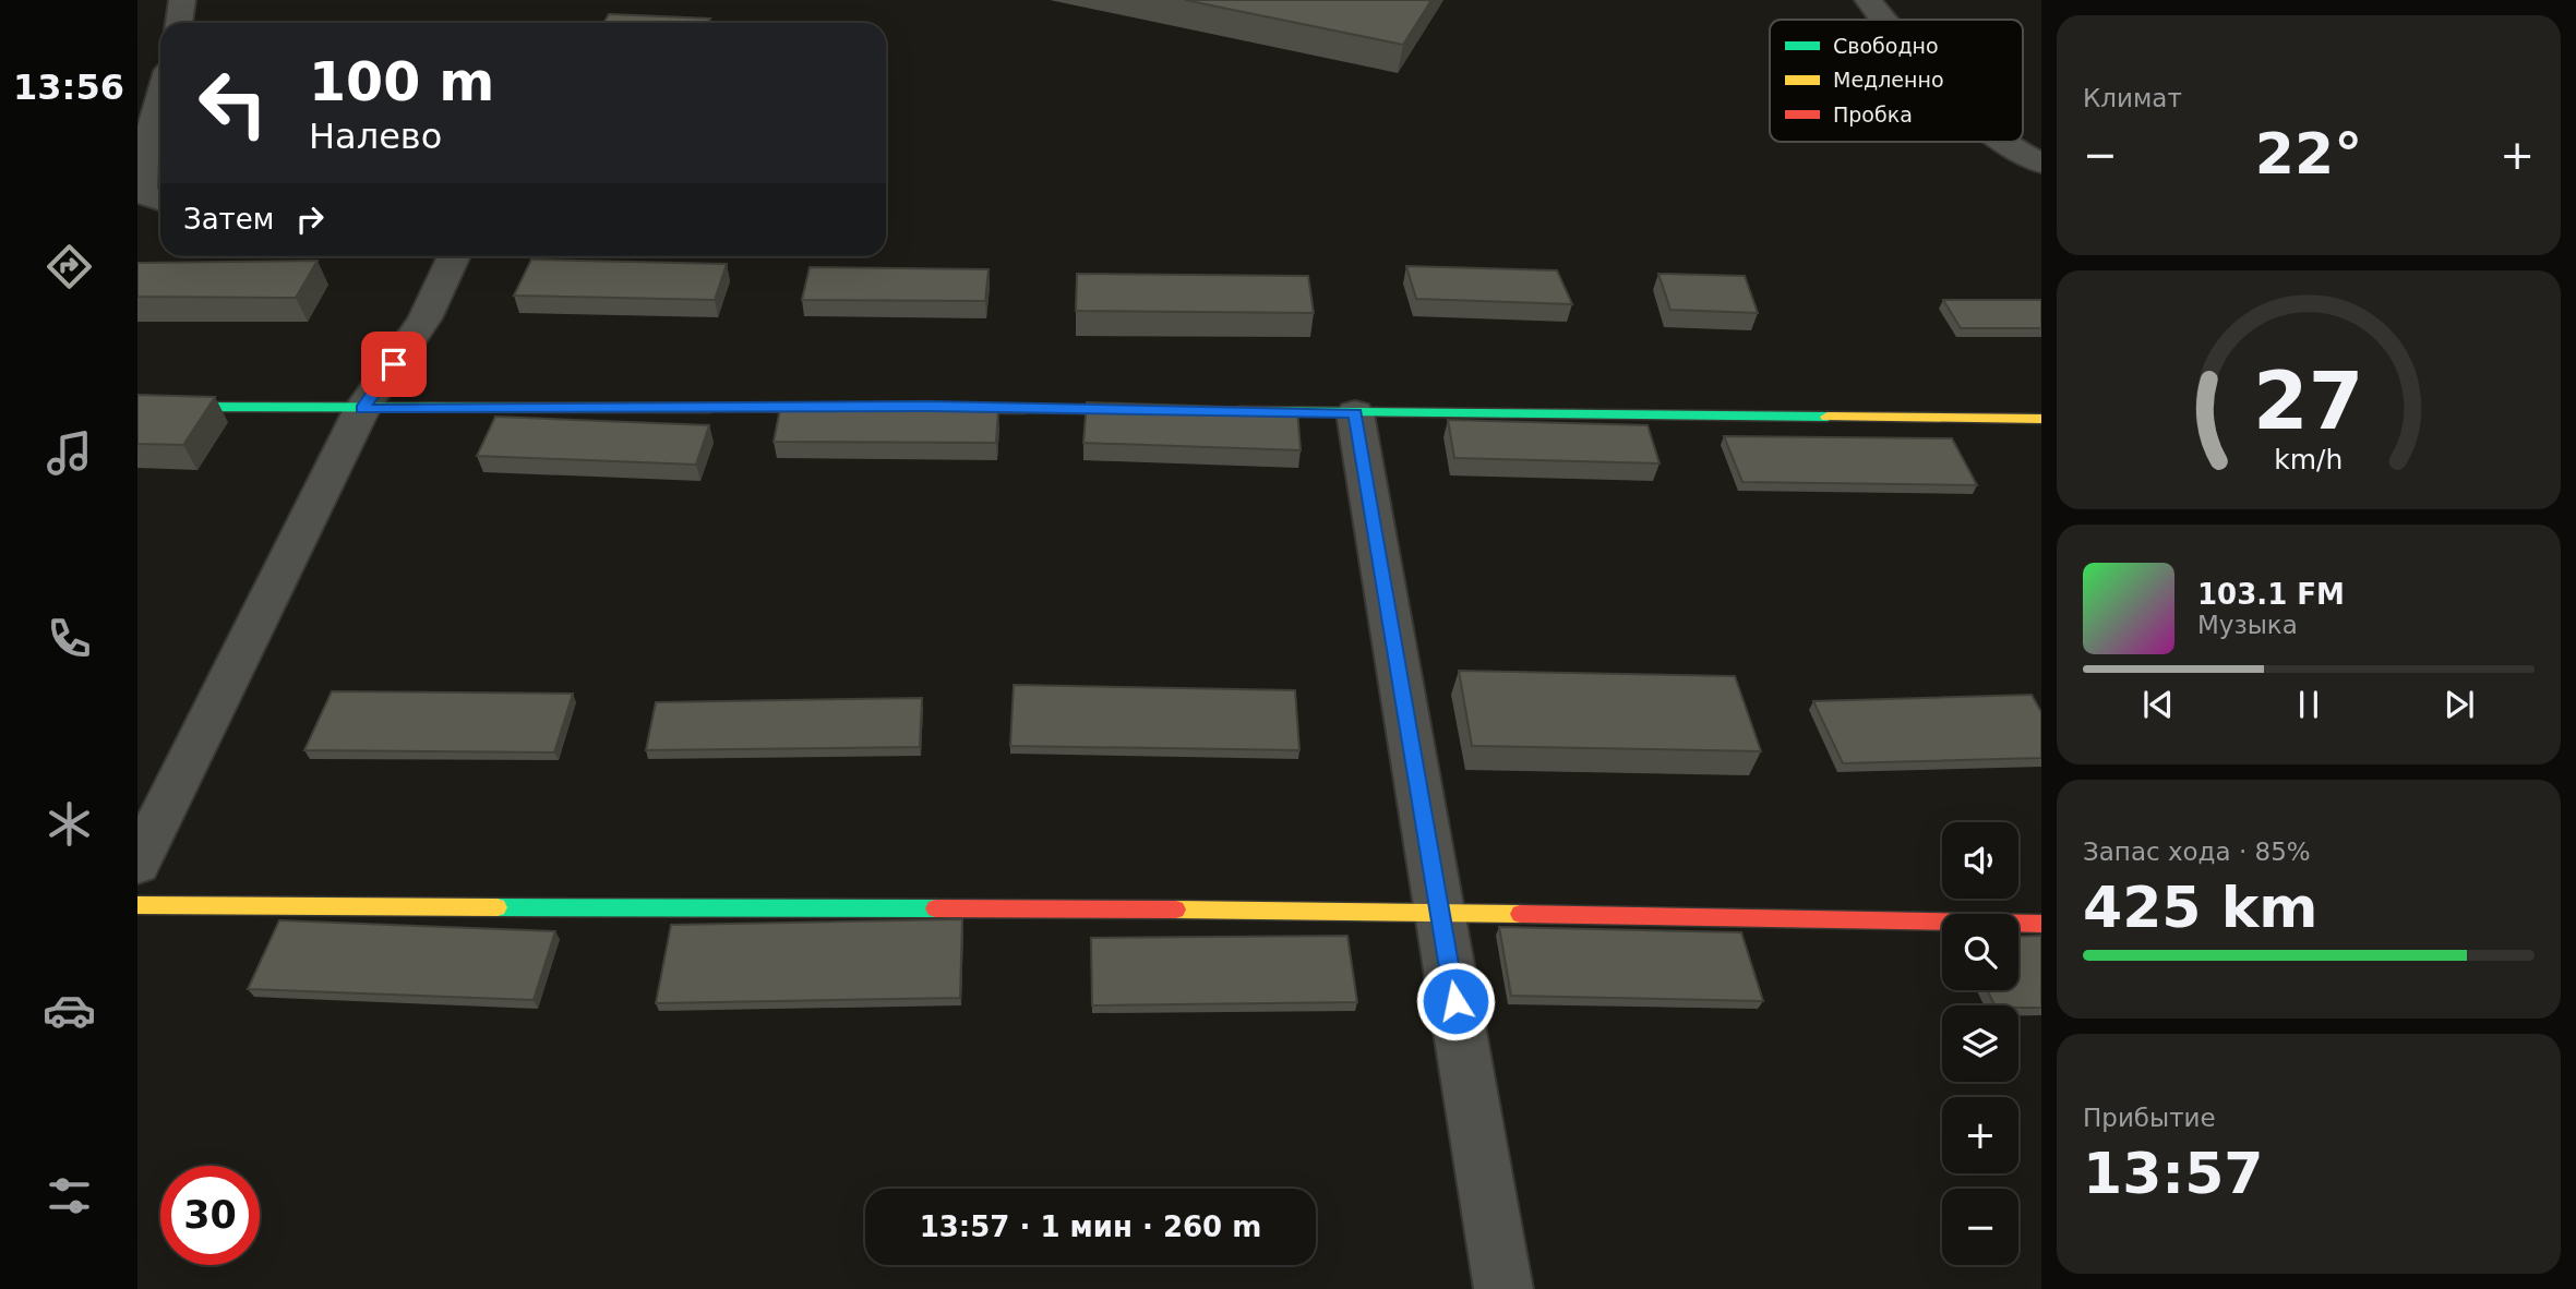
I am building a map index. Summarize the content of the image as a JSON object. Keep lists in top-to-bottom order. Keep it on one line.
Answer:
{"legend":["Свободно","Медленно","Пробка"],"page":{"tabs":"13:56","tile":["Климат",["Запас хода · 85%","425 km"],["Прибытие","13:57"]],"turn":["100 m","Налево"],"heat":["−","22°","+"],"then":"Затем","song":["103.1 FM","Музыка"],"map_buttons":["+","−"],"limit":"30","trip":"13:57 · 1 мин · 260 m","gauge":["27","km/h"]}}
